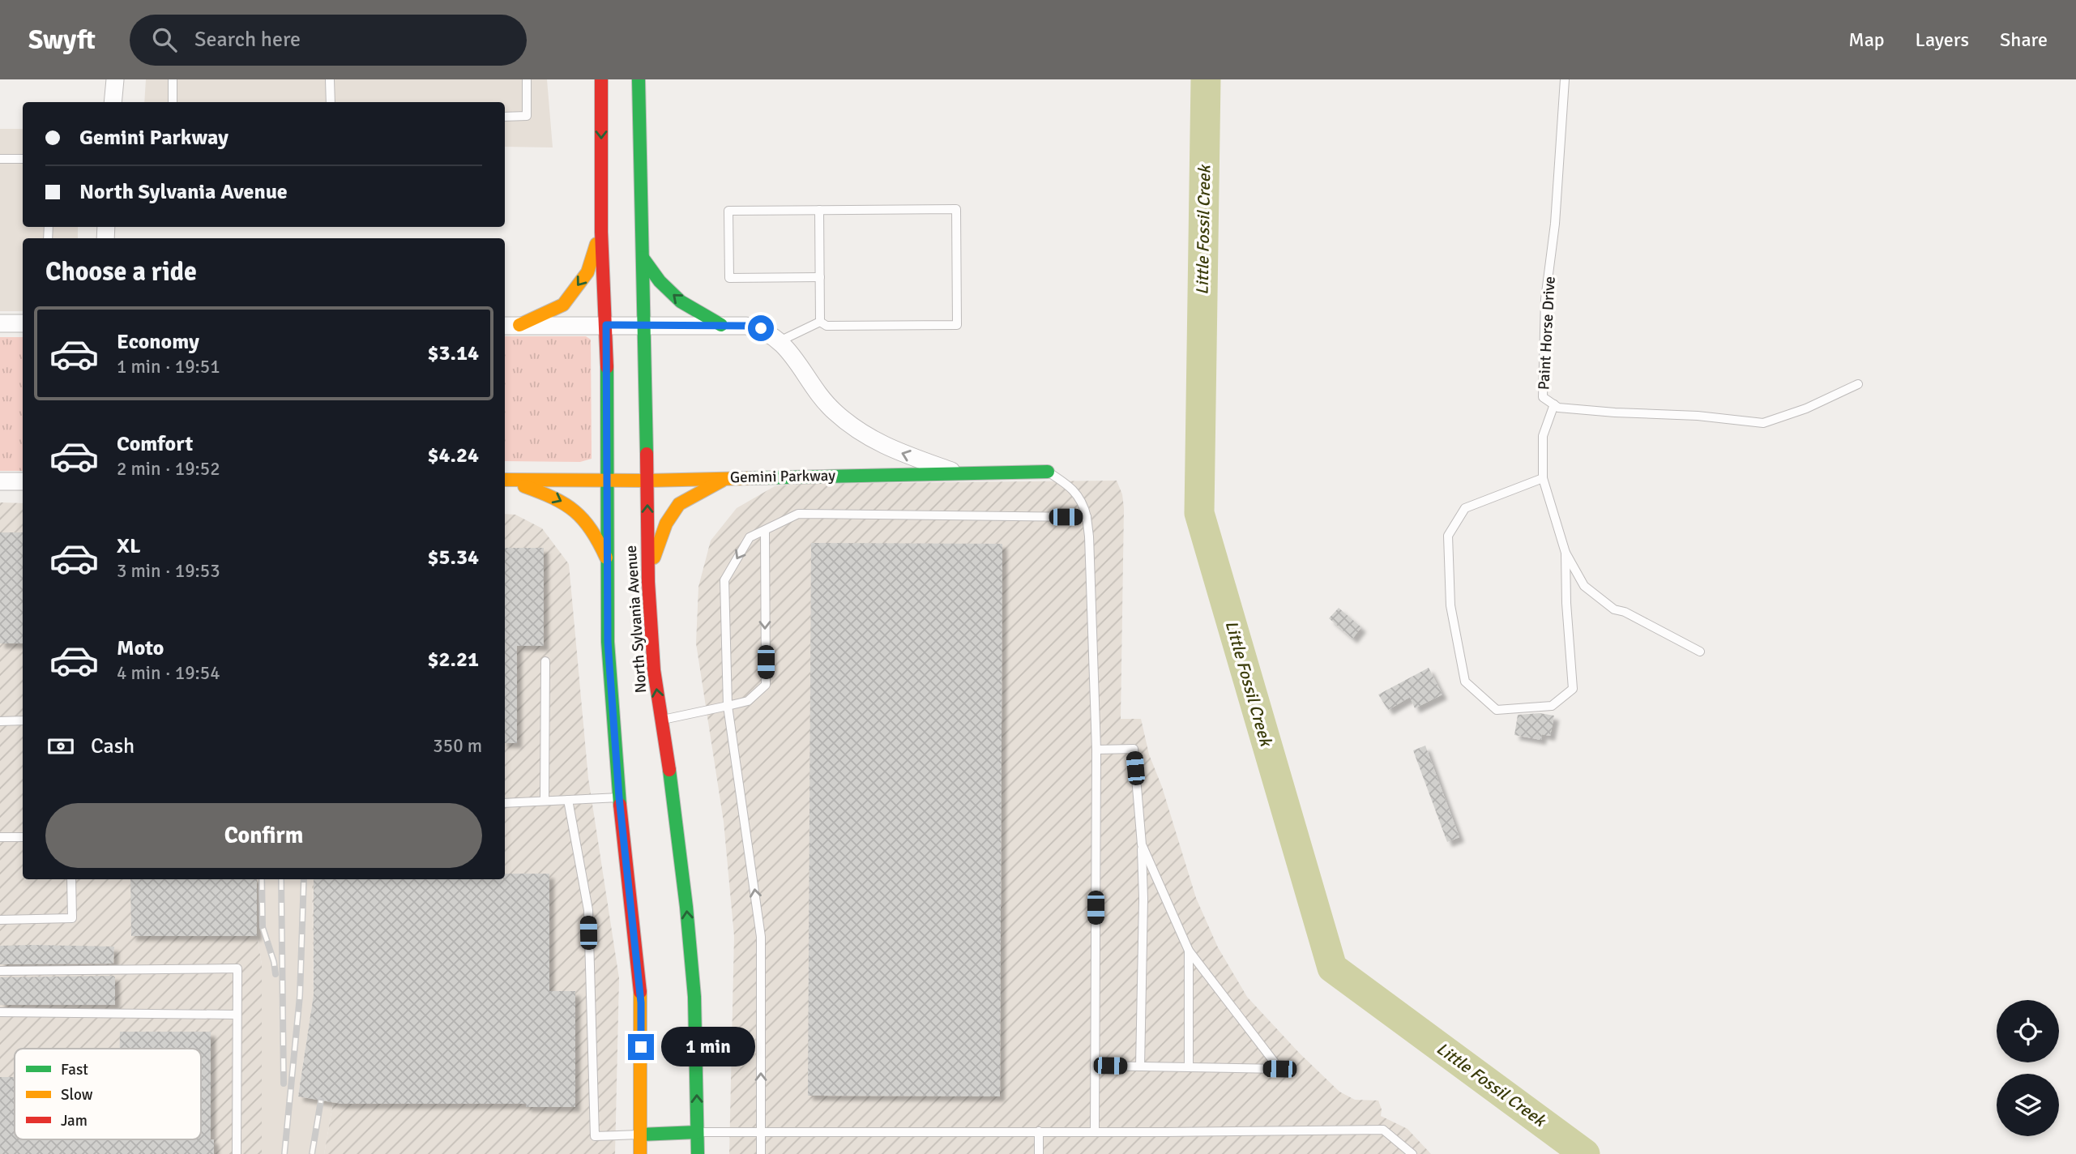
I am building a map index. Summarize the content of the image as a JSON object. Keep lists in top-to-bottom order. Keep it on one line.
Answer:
{"streets":{"main road":["Gemini Parkway","North Sylvania Avenue"],"lane":["Paint Horse Drive"]},"crossings":[["Gemini Parkway","North Sylvania Avenue"]],"water":["Little Fossil Creek"],"legend":["Fast","Slow","Jam"],"page":{"header":"Swyft","search":"Search here","nav":["Map","Layers","Share"],"banner":["Gemini Parkway","North Sylvania Avenue"],"heading":"Choose a ride","list":[{"name":"Economy","note":"1 min · 19:51","value":"$3.14"},{"name":"Comfort","note":"2 min · 19:52","value":"$4.24"},{"name":"XL","note":"3 min · 19:53","value":"$5.34"},{"name":"Moto","note":"4 min · 19:54","value":"$2.21"}],"pay":["Cash","350 m"],"buttons":"Confirm","bubble":"1 min"}}
